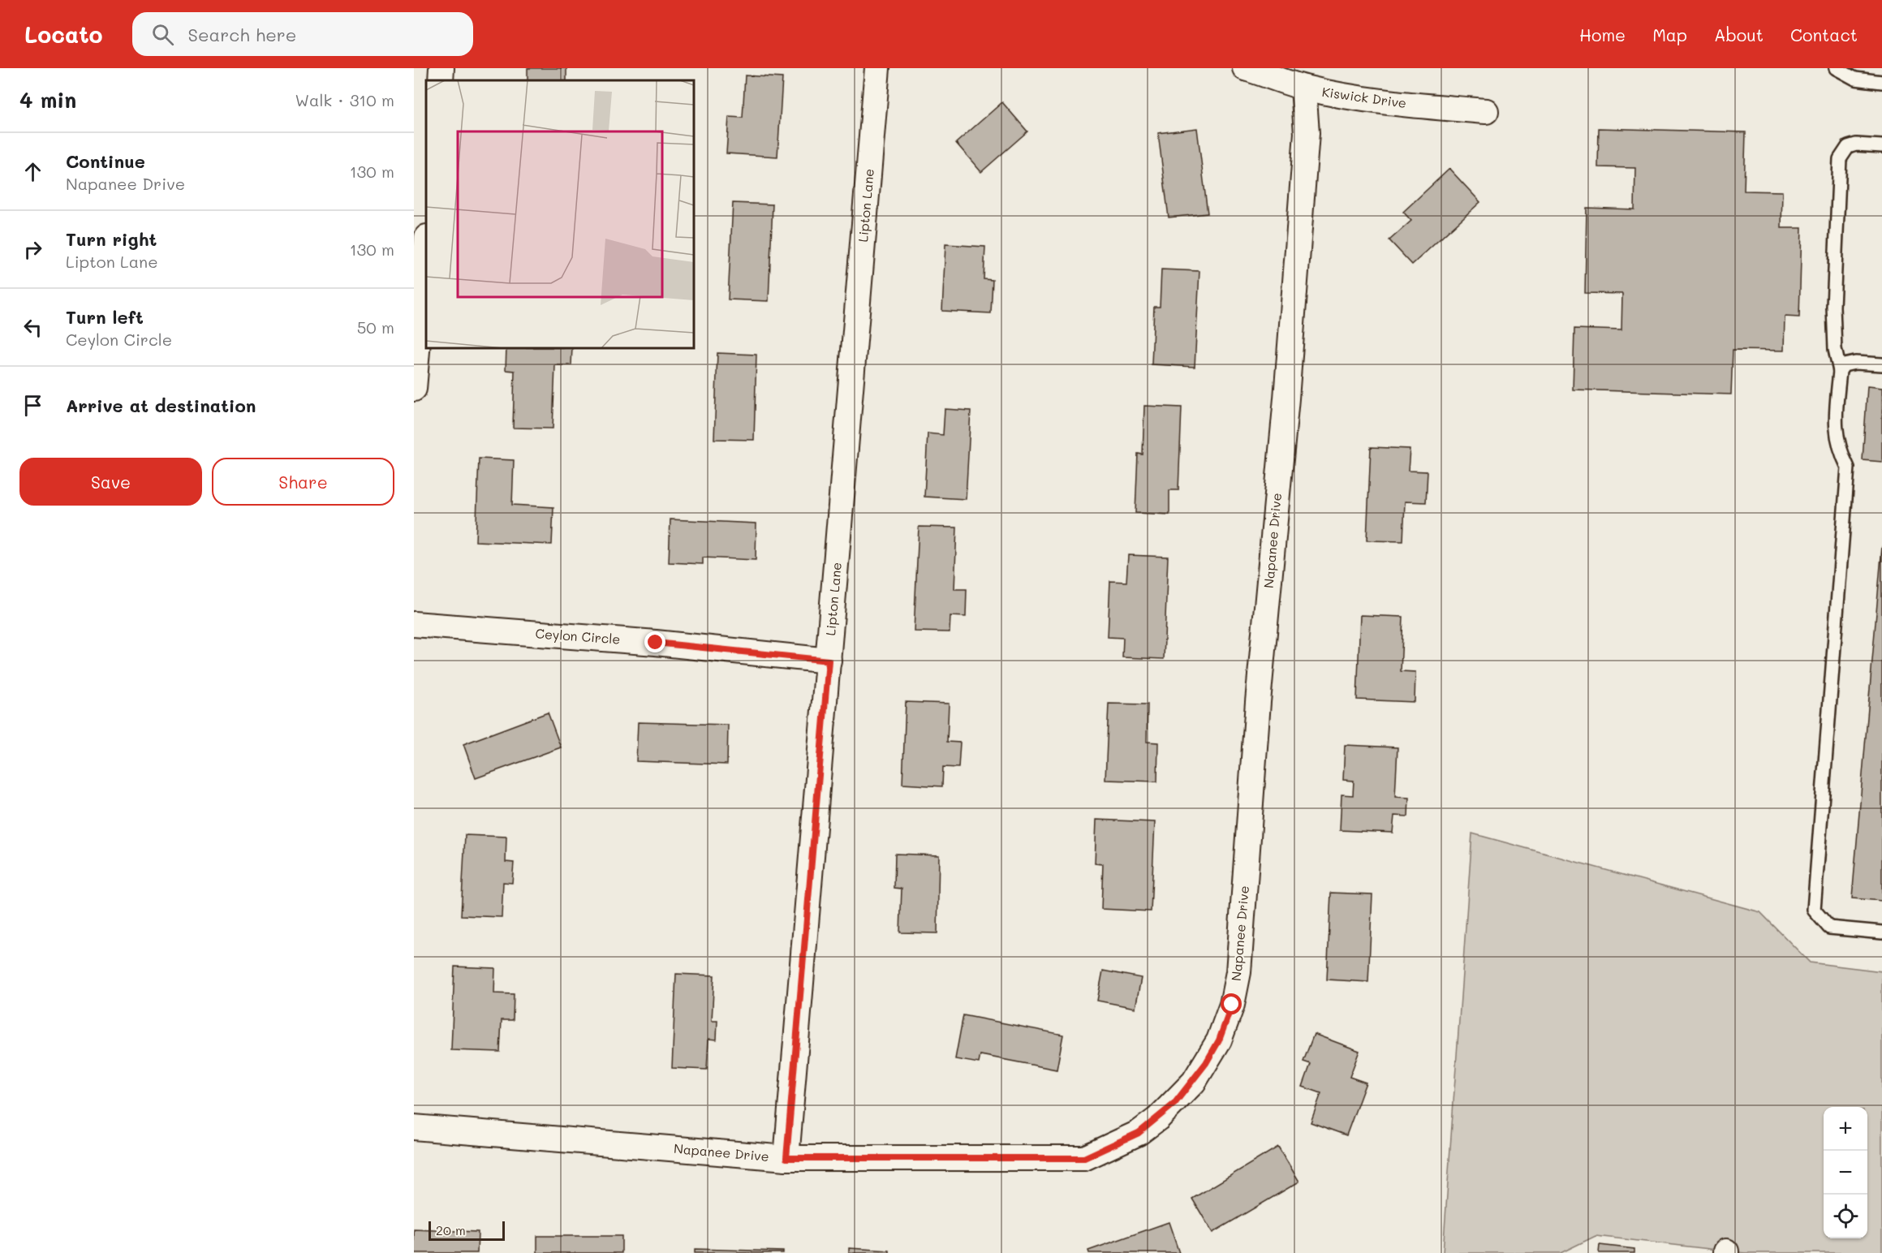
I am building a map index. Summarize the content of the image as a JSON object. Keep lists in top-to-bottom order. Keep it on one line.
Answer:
{"streets":{"street":["Kiswick Drive","Lipton Lane","Napanee Drive","Ceylon Circle"]},"crossings":[["Kiswick Drive","Napanee Drive"],["Lipton Lane","Napanee Drive"],["Lipton Lane","Ceylon Circle"]],"scale_bar":"20 m","page":{"header":"Locato","search":"Search here","nav":["Home","Map","About","Contact"],"heading":["4 min","Walk · 310 m"],"list":[["Continue","Napanee Drive","130 m"],["Turn right","Lipton Lane","130 m"],["Turn left","Ceylon Circle","50 m"],"Arrive at destination"],"buttons":["Save","Share"],"map_buttons":["+","−"],"scale":"20 m"}}
